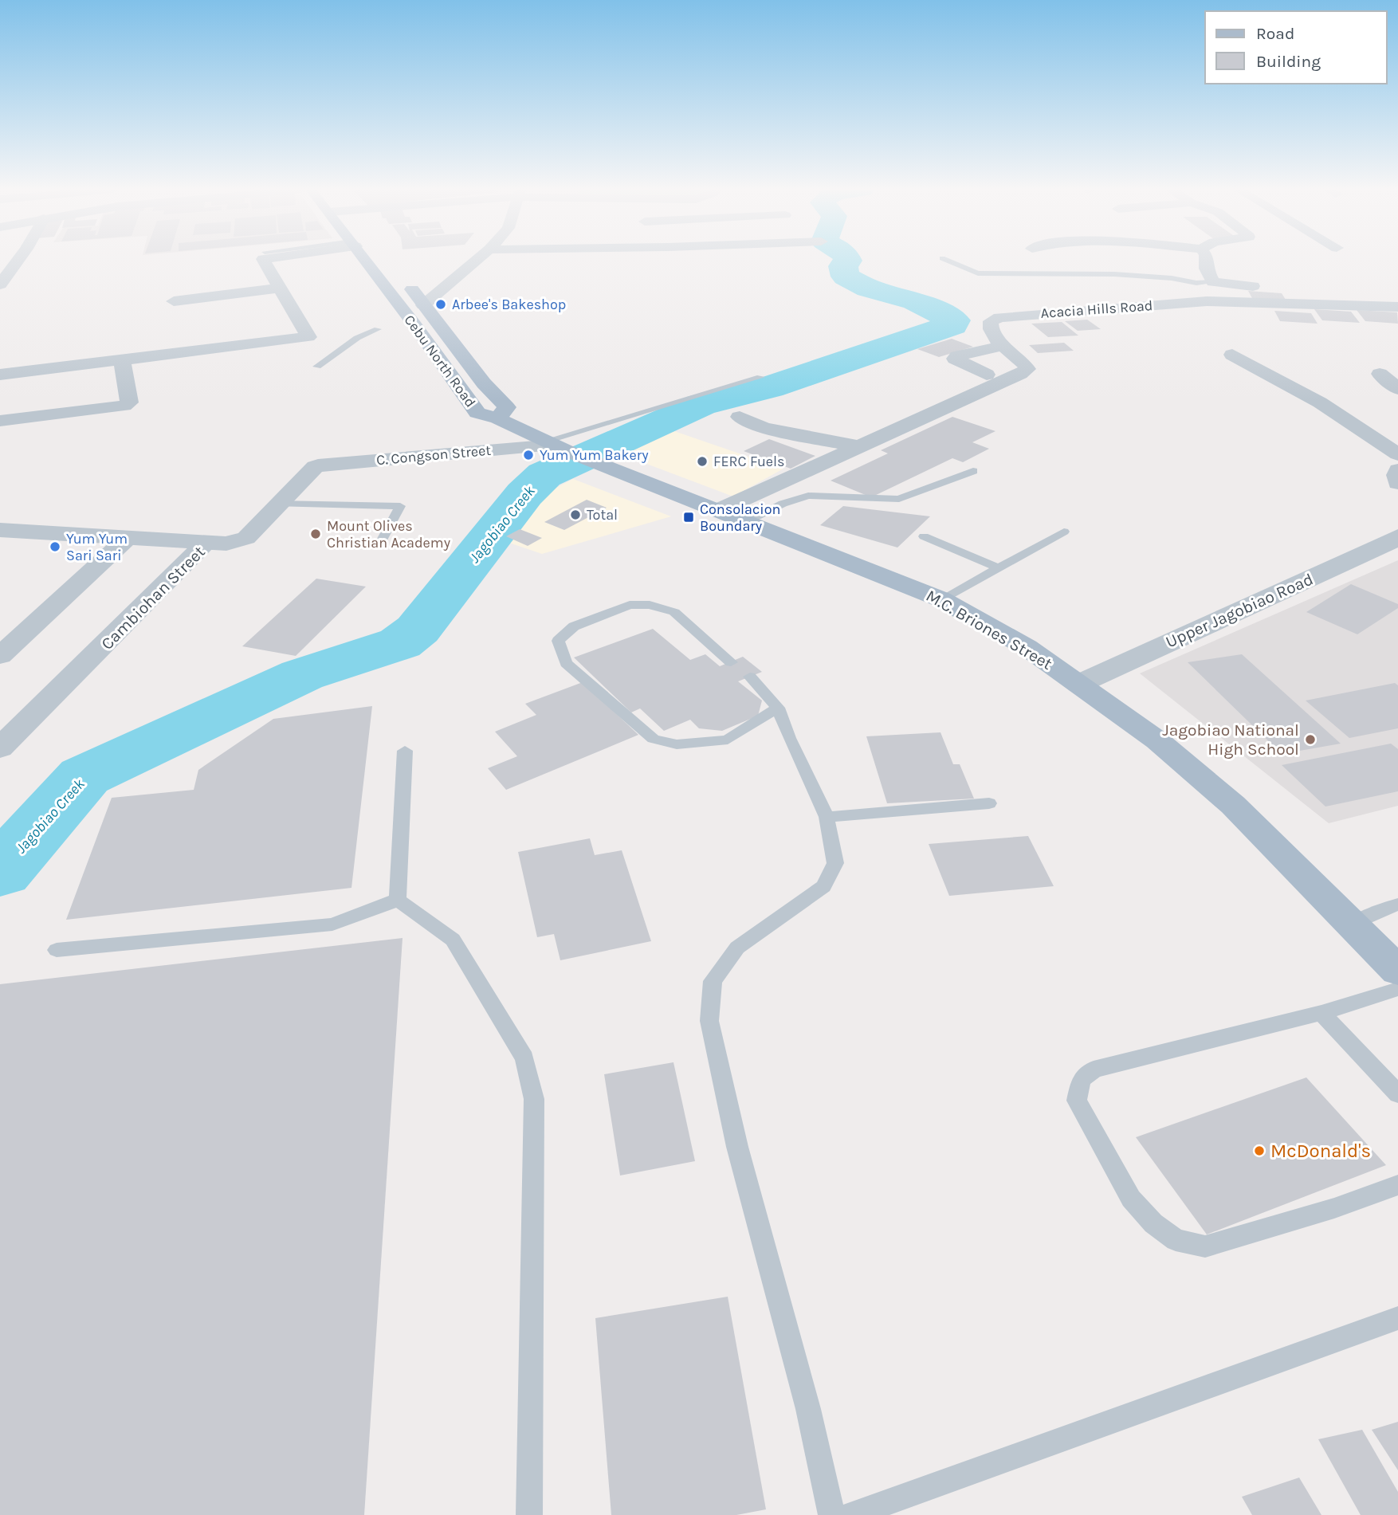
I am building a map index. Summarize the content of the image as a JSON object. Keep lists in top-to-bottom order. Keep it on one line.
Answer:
{"streets":{"main road":["Cebu North Road","M.C. Briones Street"],"street":["Acacia Hills Road","C. Congson Street","Cambiohan Street","Upper Jagobiao Road"]},"crossings":[["Cebu North Road","M.C. Briones Street"],["C. Congson Street","Cambiohan Street"],["C. Congson Street","M.C. Briones Street"],["Upper Jagobiao Road","M.C. Briones Street"]],"water":["Jagobiao Creek"],"places":{"other":["Arbee's Bakeshop","Yum Yum Bakery","FERC Fuels","Total","Mount Olives Christian Academy","Yum Yum Sari Sari","Jagobiao National High School","McDonald's"],"transit":["Consolacion Boundary"]},"legend":["Road","Building"]}
